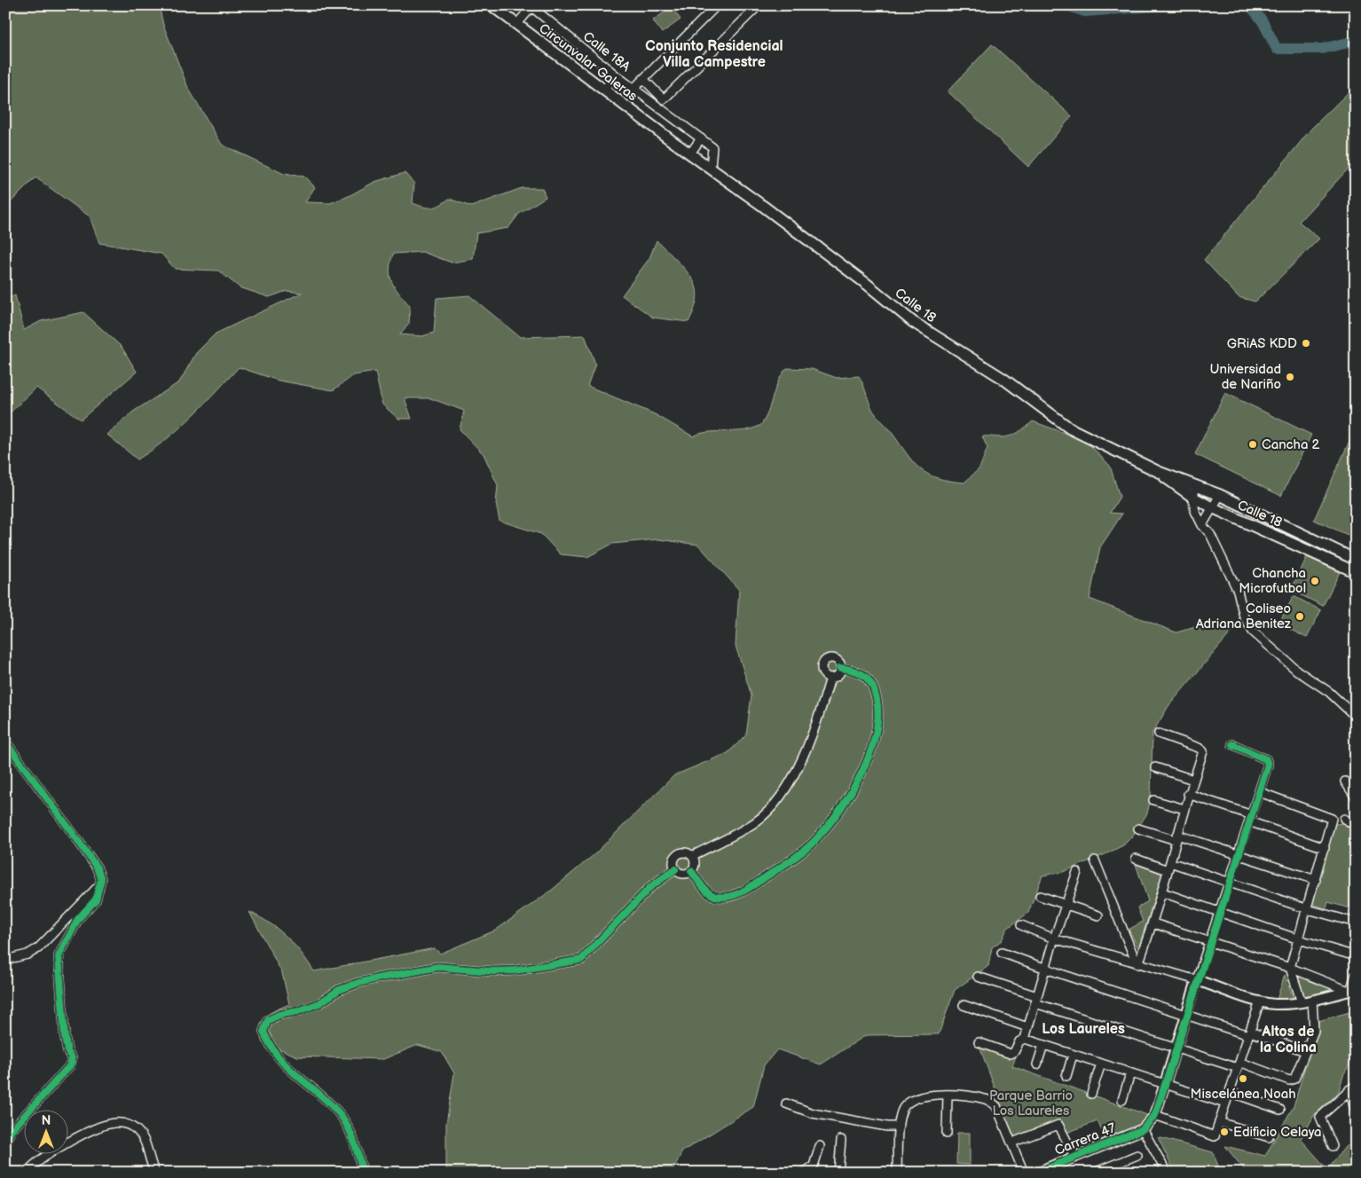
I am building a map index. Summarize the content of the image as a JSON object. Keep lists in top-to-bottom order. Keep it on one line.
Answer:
{"streets":{"main road":["Circunvalar Galeras","Calle 18"],"street":["Calle 18A","Carrera 47"]},"crossings":[["Calle 18A","Calle 18"],["Circunvalar Galeras","Calle 18"]],"districts":["Conjunto Residencial Villa Campestre","Los Laureles","Altos de la Colina"],"parks":["Parque Barrio Los Laureles"],"places":["GRiAS KDD","Universidad de Nariño","Cancha 2","Chancha Microfutbol","Coliseo Adriana Benitez","Miscelánea Noah","Edificio Celaya"],"north":"top"}
